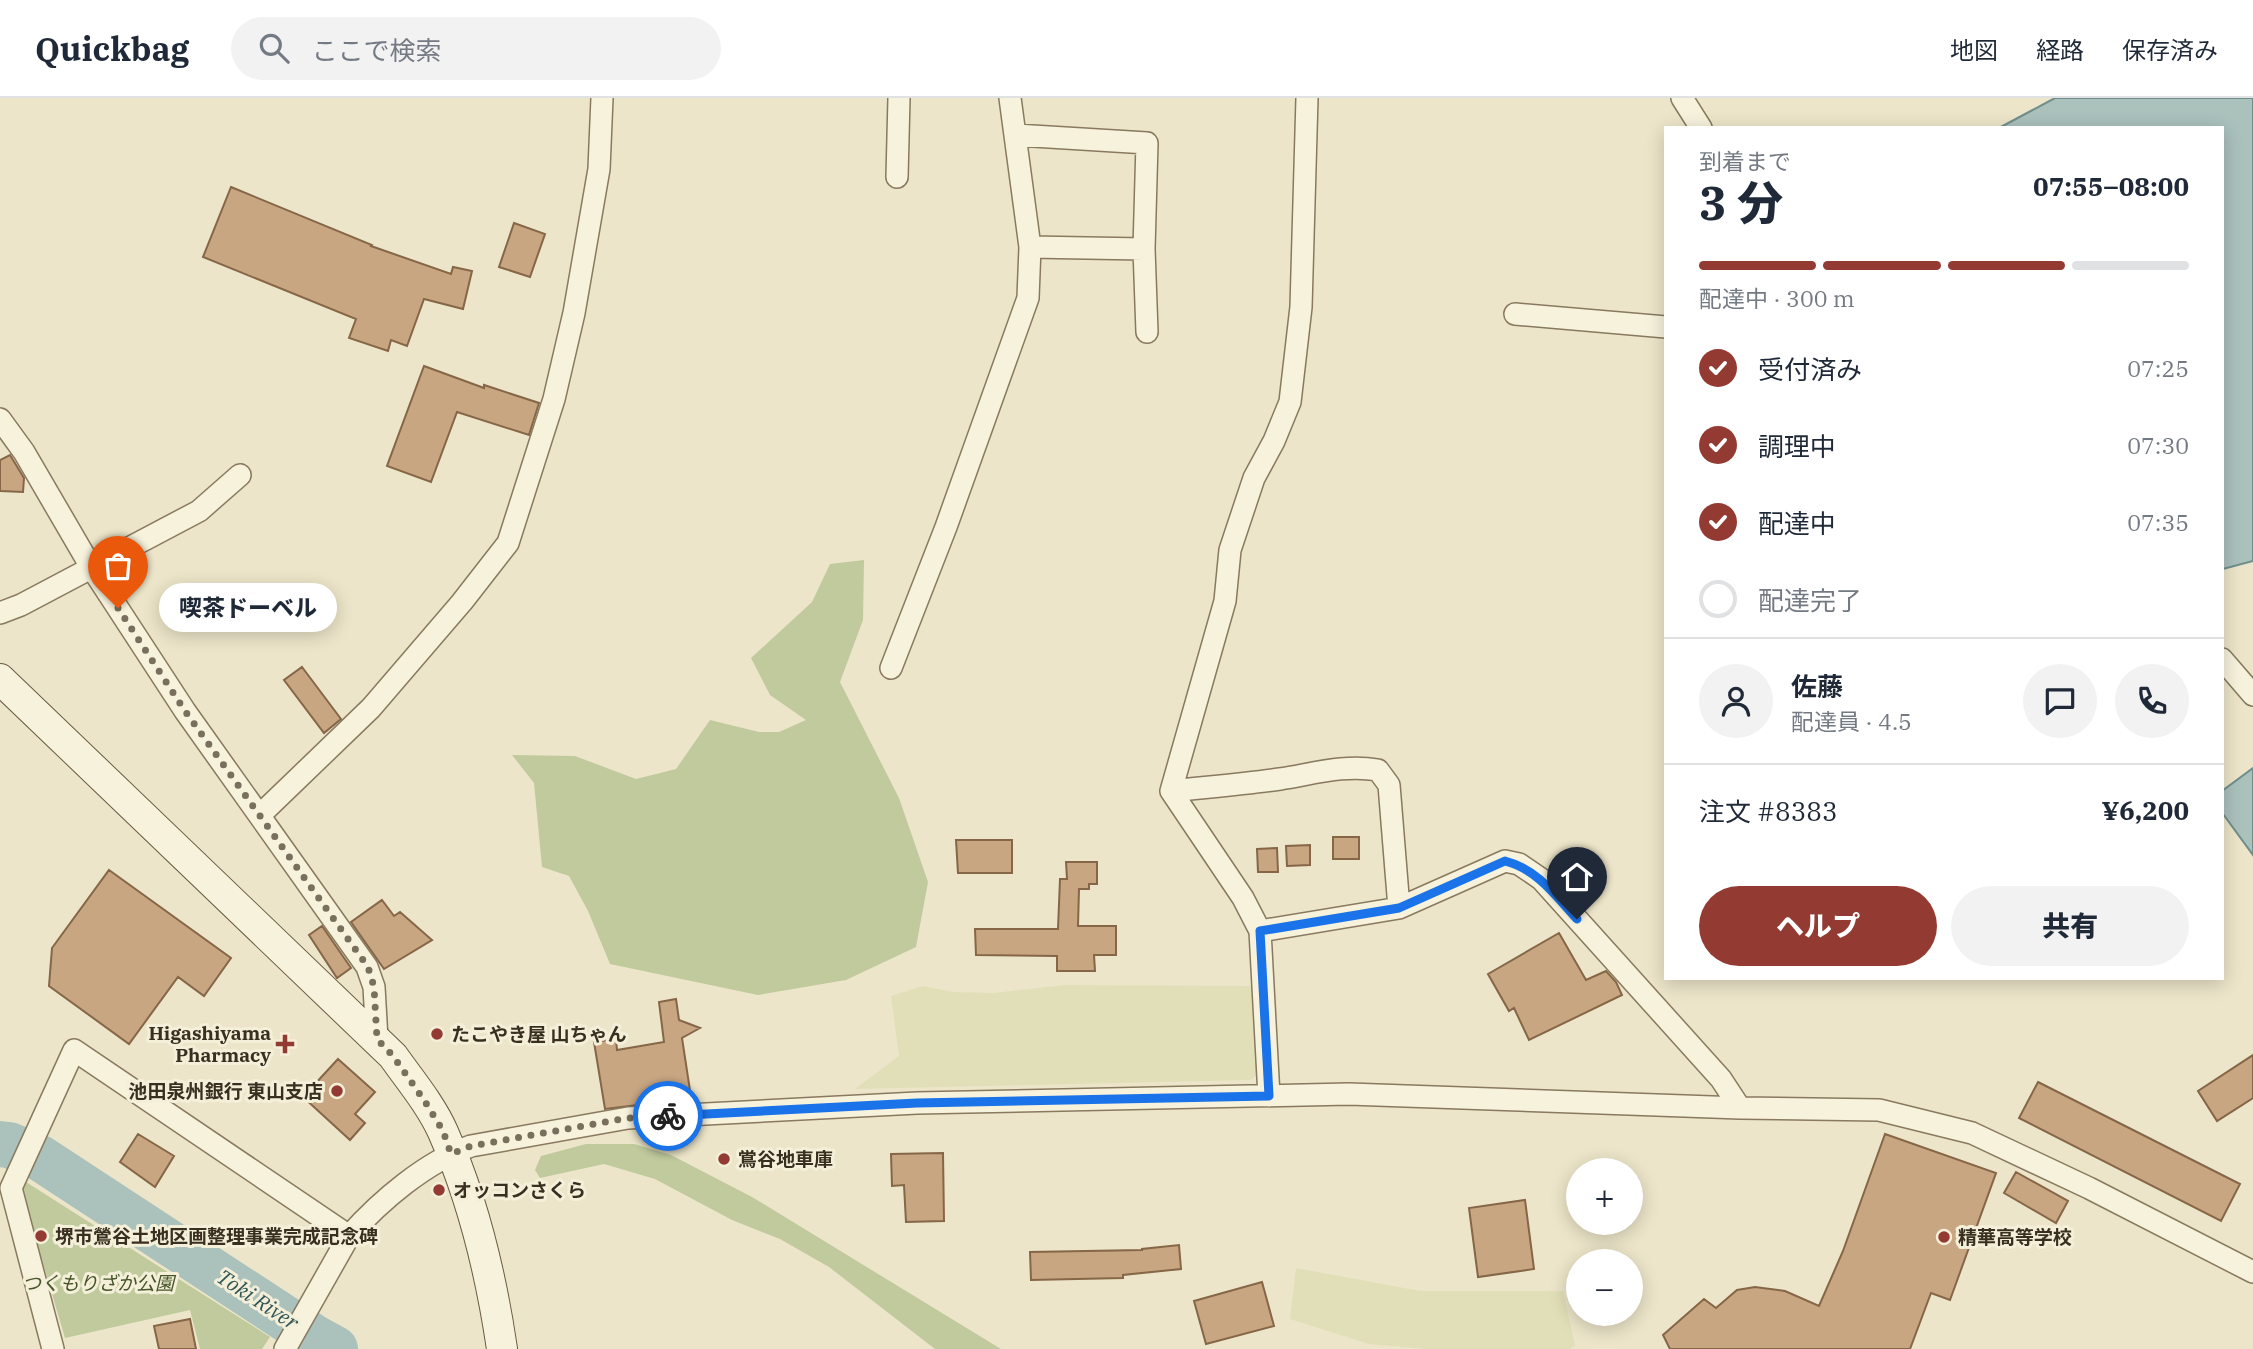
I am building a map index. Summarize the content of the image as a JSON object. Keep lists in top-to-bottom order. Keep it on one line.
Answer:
{"water":["Toki River"],"parks":["つくもりざか公園"],"places":{"other":["喫茶ドーベル","たこやき屋 山ちゃん","池田泉州銀行 東山支店","鴬谷地車庫","オッコンさくら","堺市鶯谷土地区画整理事業完成記念碑","精華高等学校"],"health":["Higashiyama Pharmacy"]},"page":{"header":"Quickbag","search":"ここで検索","nav":["地図","経路","保存済み"],"heading":["3 分","到着まで","07:55–08:00"],"panel":["佐藤","配達員 · 4.5","注文 #8383","¥6,200"],"bar":"配達中 · 300 m","list":[["受付済み","07:25"],["調理中","07:30"],["配達中","07:35"],"配達完了"],"bubble":"喫茶ドーベル","buttons":["ヘルプ","共有"],"map_buttons":["+","−"]}}
